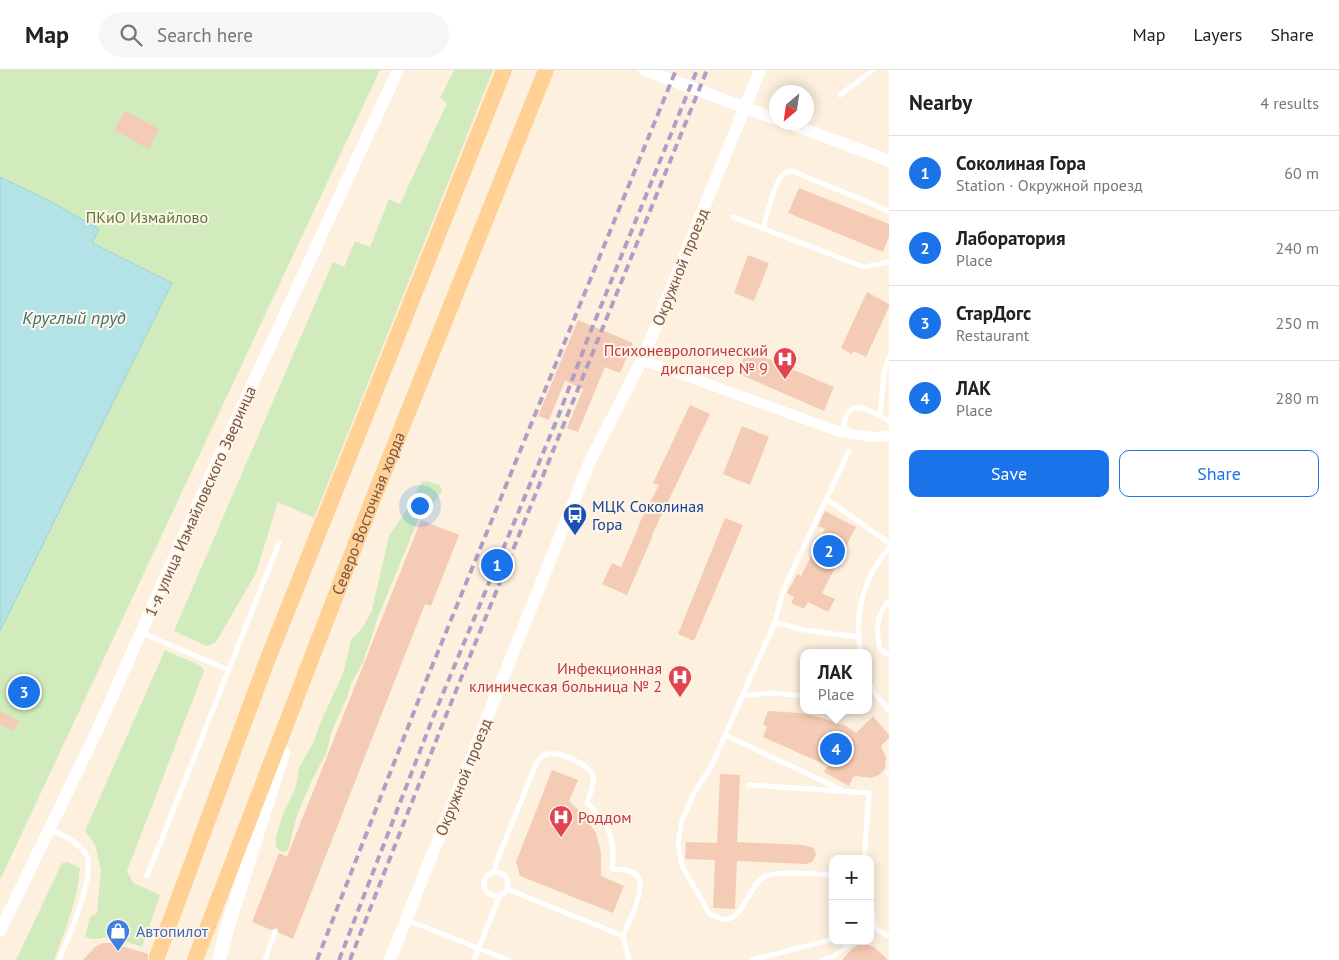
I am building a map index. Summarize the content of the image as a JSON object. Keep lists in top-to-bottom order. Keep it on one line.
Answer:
{"streets":{"main road":["Северо-Восточная хорда"],"street":["Окружной проезд","1-я улица Измайловского Зверинца"]},"water":["Круглый пруд"],"parks":["ПКиО Измайлово"],"places":{"hospital":["Психоневрологический диспансер № 9","Инфекционная клиническая больница № 2","Роддом"],"bus stop":["МЦК Соколиная Гора"],"shop":["Автопилот"]},"north":"bottom left","page":{"header":"Map","search":"Search here","nav":["Map","Layers","Share"],"heading":["Nearby","4 results"],"list":[{"mark":"1","name":"Соколиная Гора","note":"Station · Окружной проезд","value":"60 m"},{"mark":"2","name":"Лаборатория","note":"Place","value":"240 m"},{"mark":"3","name":"СтарДогс","note":"Restaurant","value":"250 m"},{"mark":"4","name":"ЛАК","note":"Place","value":"280 m"}],"buttons":["Save","Share"],"pins":["2","1","3","4"],"popup":["ЛАК","Place"],"map_buttons":["+","−"]}}
